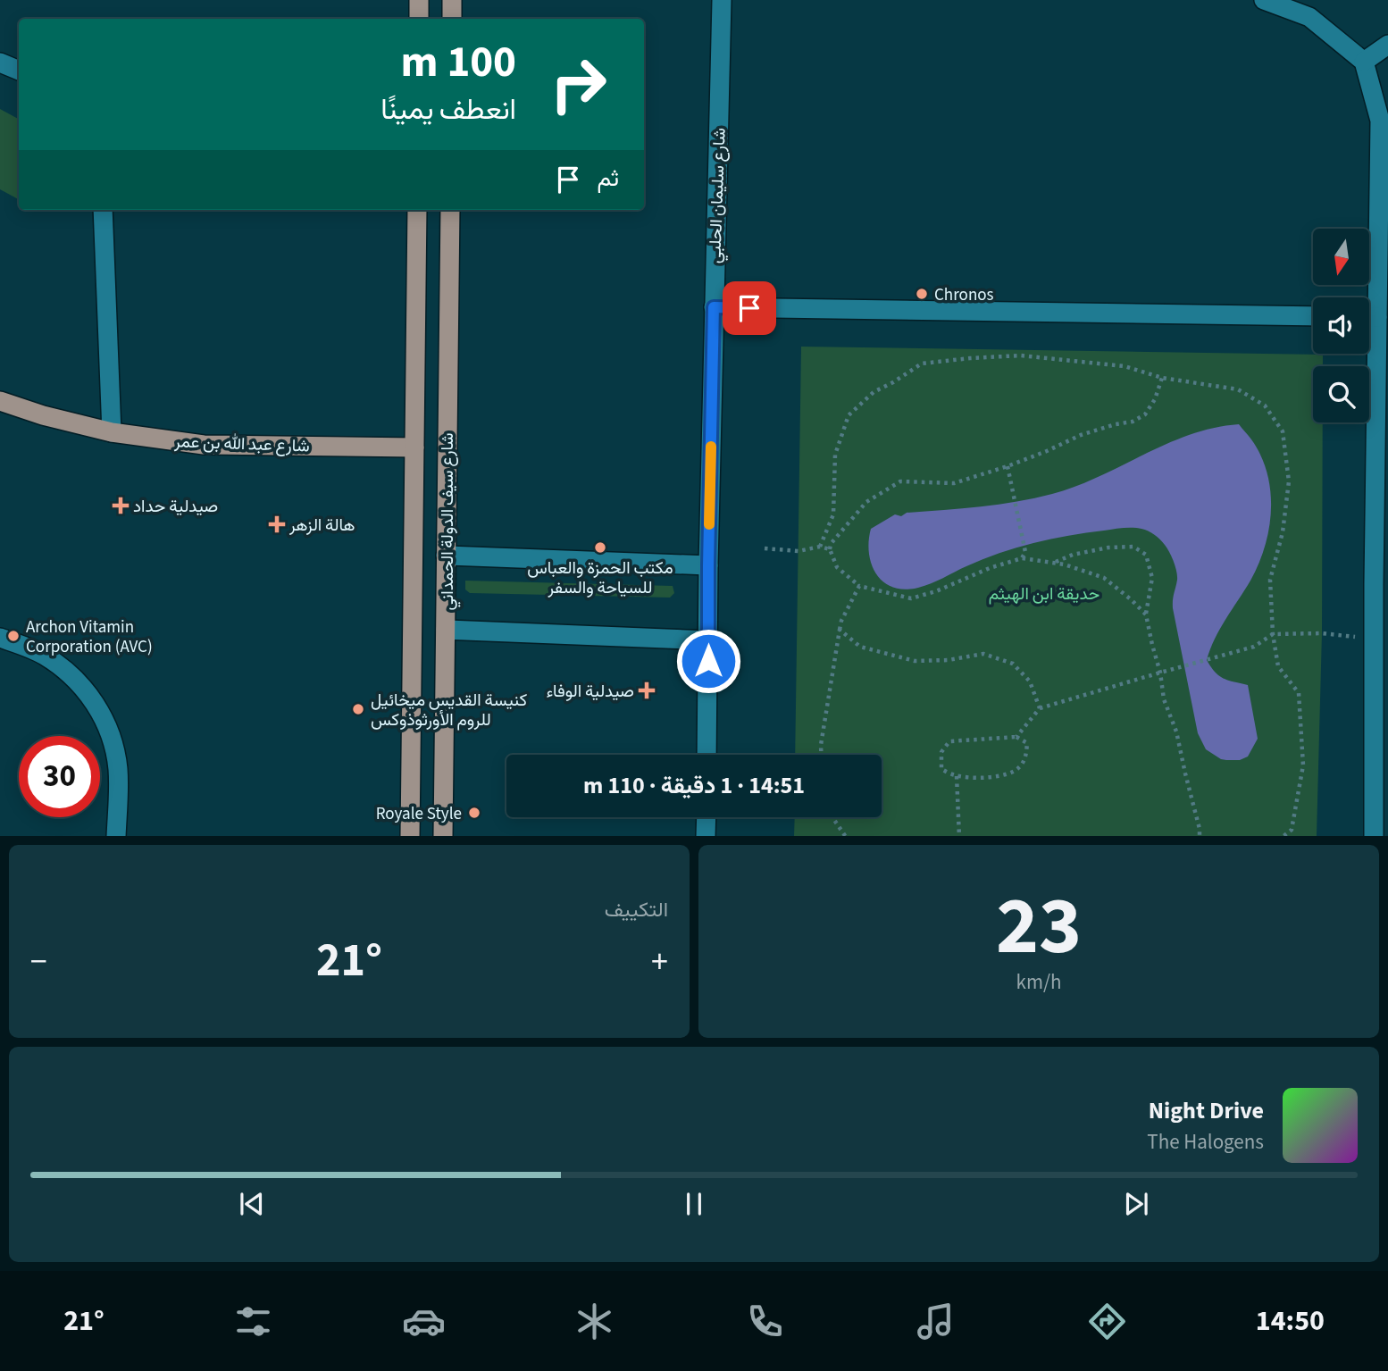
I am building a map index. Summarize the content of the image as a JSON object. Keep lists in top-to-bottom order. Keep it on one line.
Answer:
{"streets":{"main road":["شارع عبد الله بن عمر","شارع سيف الدولة الحمداني"],"street":["شارع سليمان الحلبي"]},"crossings":[["شارع عبد الله بن عمر","شارع سيف الدولة الحمداني"]],"parks":["حديقة ابن الهيثم"],"places":{"other":["Chronos","مكتب الحمزة والعباس للسياحة والسفر","Archon Vitamin Corporation (AVC)","كنيسة القديس ميخائيل للروم الأورثوذوكس","Royale Style"],"health":["صيدلية حداد","هالة الزهر","صيدلية الوفاء"]},"north":"bottom","page":{"turn":["100 m","انعطف يمينًا"],"then":"ثم","limit":"30","trip":"14:51 · 1 دقيقة · 110 m","tile":[["23","km/h"],"التكييف"],"heat":["−","21°","+"],"song":["Night Drive","The Halogens"],"tabs":["14:50","21°"]}}
